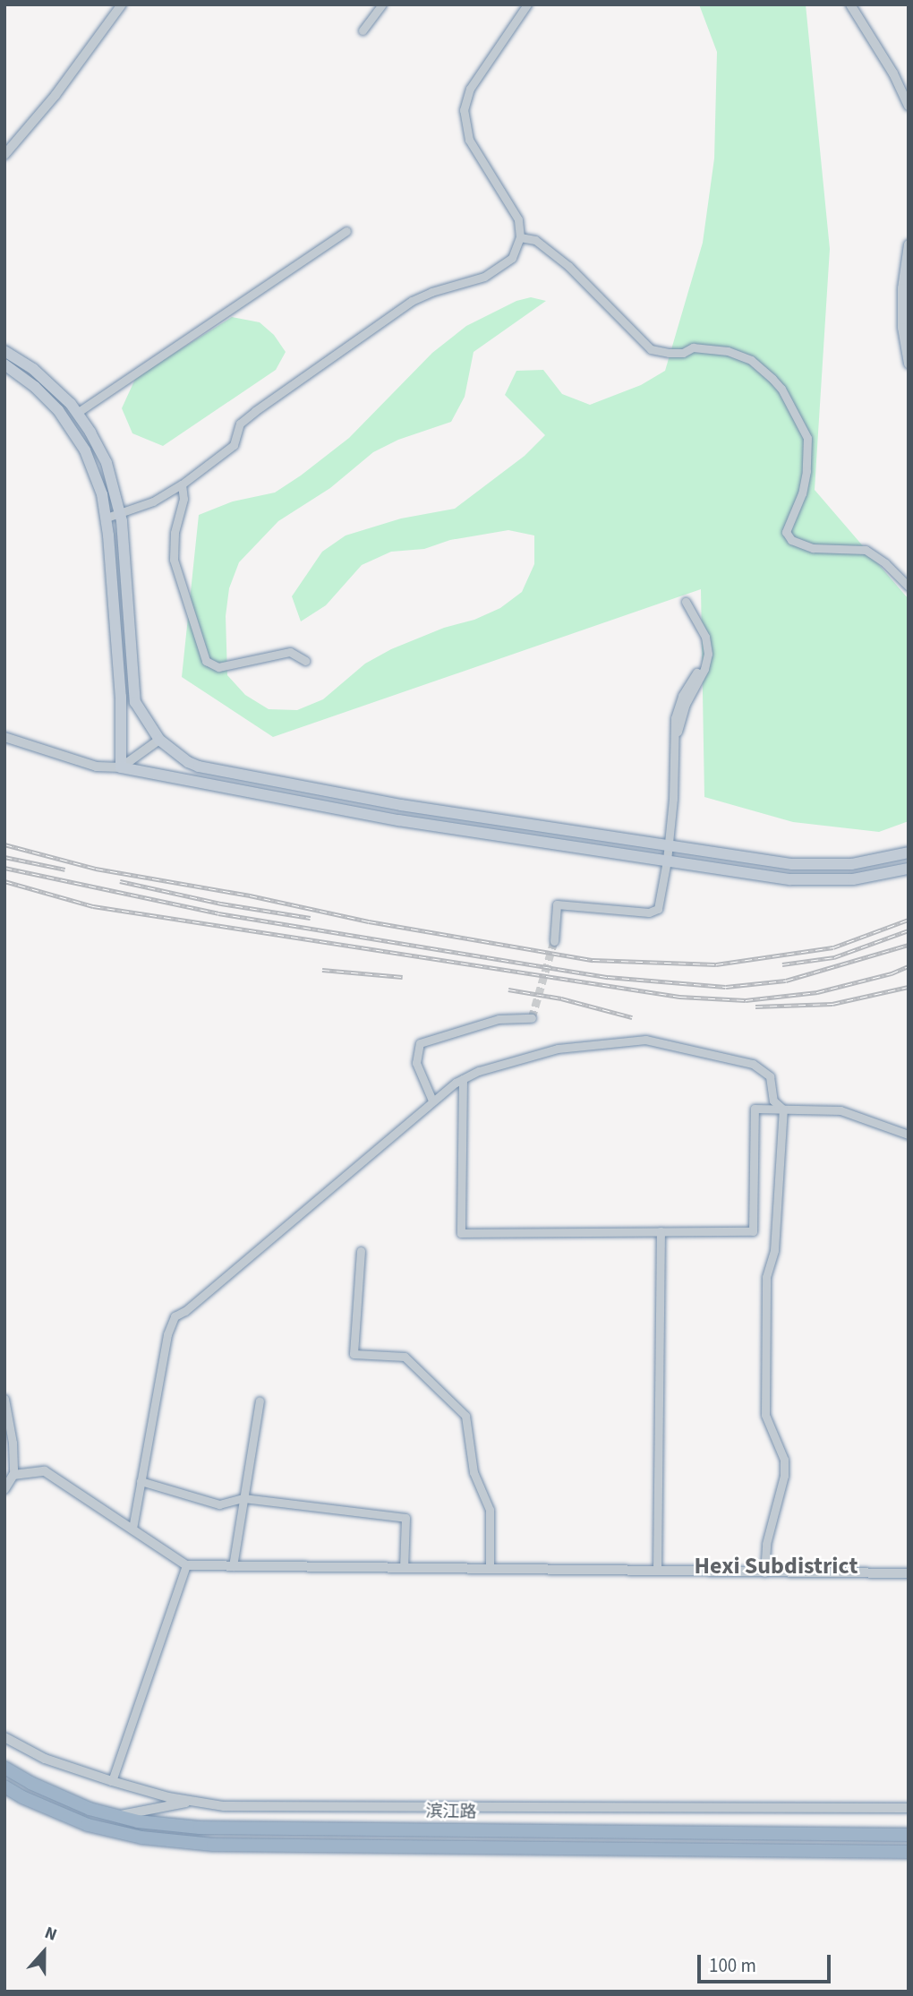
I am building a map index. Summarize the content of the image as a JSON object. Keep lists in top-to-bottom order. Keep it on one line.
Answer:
{"streets":{"highway":["滨江路"]},"districts":["Hexi Subdistrict"],"scale_bar":"100 m","north":"top"}
